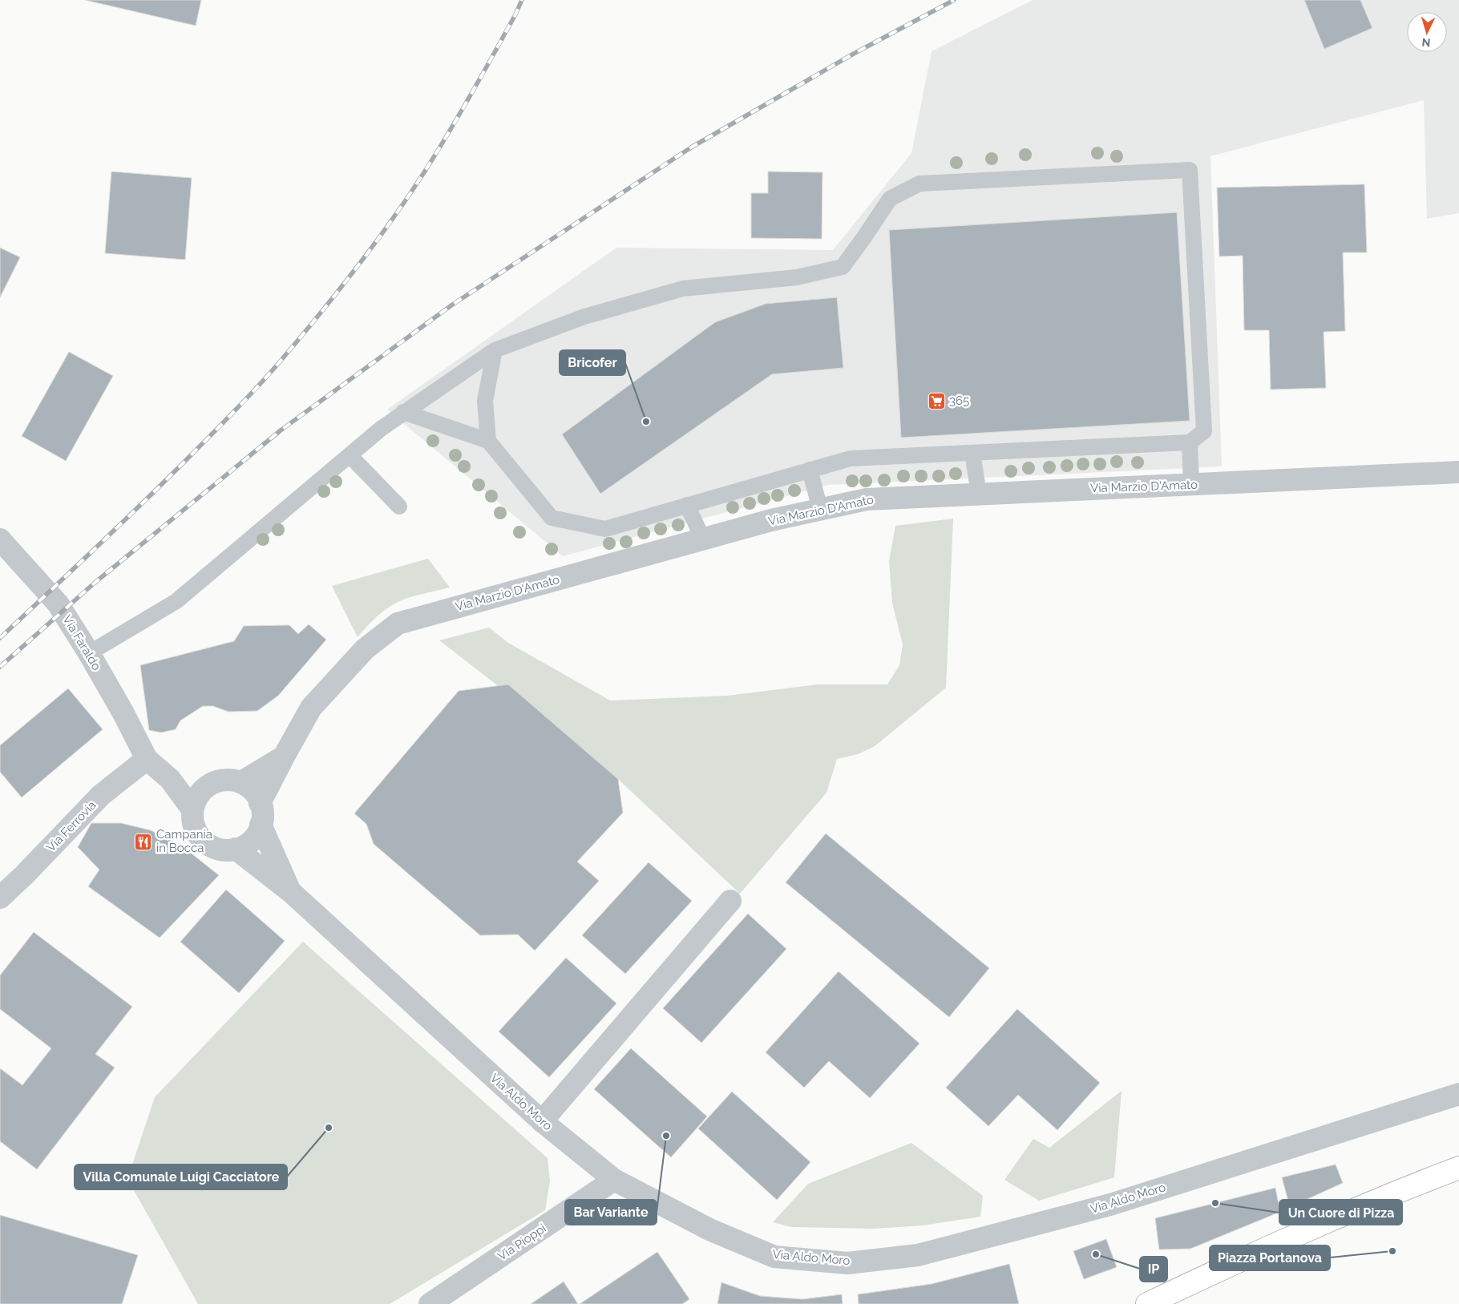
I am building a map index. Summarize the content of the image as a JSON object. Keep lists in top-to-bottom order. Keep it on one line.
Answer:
{"streets":{"street":["Via Marzio D'Amato","Via Faraldo","Via Ferrovia","Via Aldo Moro","Via Pioppi"]},"crossings":[["Via Marzio D'Amato","Via Aldo Moro"],["Via Faraldo","Via Ferrovia"],["Via Aldo Moro","Via Pioppi"]],"places":{"supermarket":["365"],"other":["Bricofer","Villa Comunale Luigi Cacciatore","Bar Variante","Un Cuore di Pizza","Piazza Portanova","IP"],"restaurant":["Campania in Bocca"]},"north":"bottom"}
